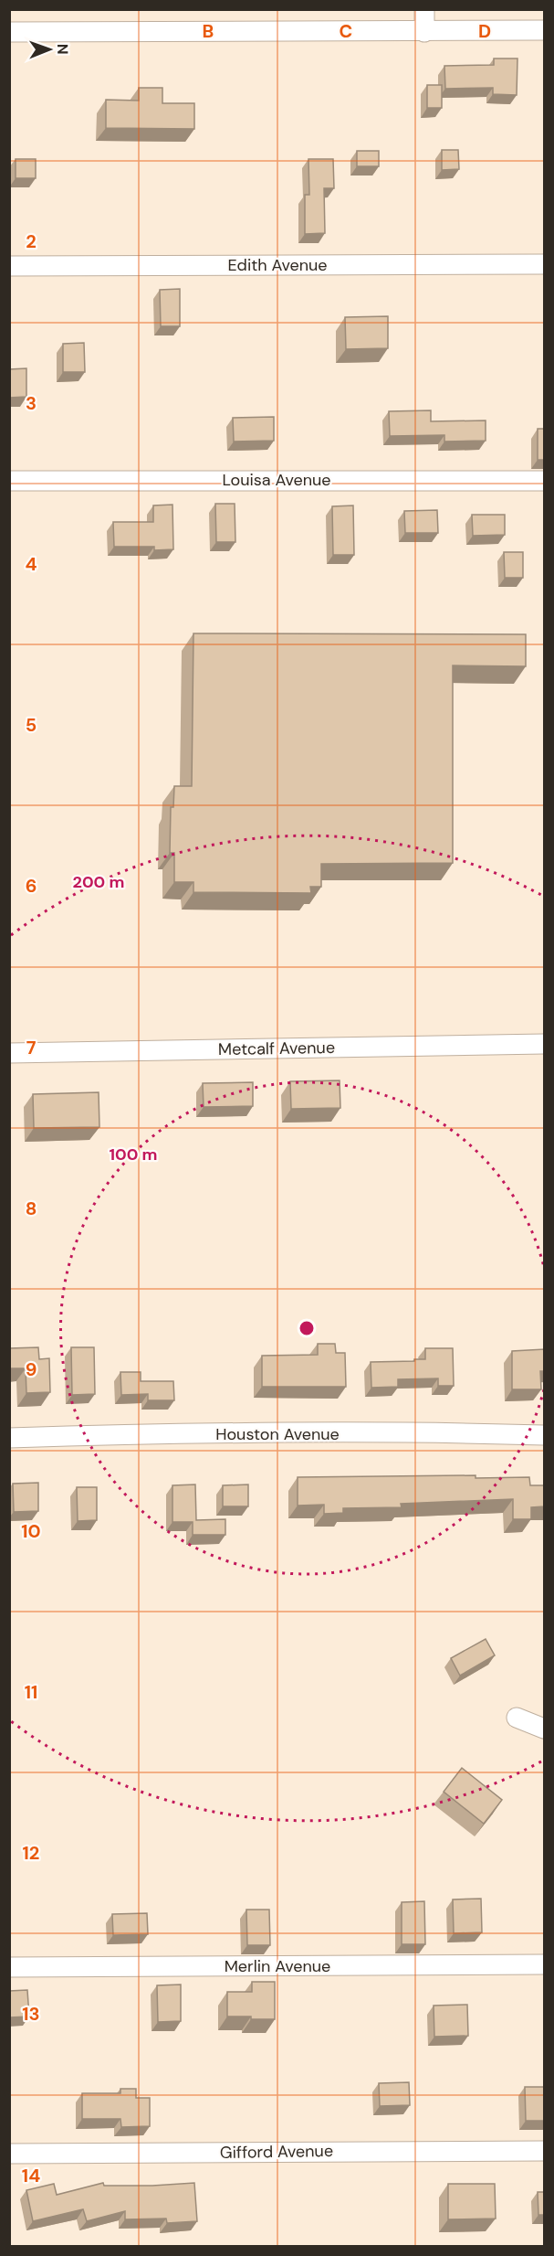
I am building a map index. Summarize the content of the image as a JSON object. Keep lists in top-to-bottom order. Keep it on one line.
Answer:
{"streets":{"street":["Edith Avenue","Louisa Avenue","Metcalf Avenue","Houston Avenue","Merlin Avenue","Gifford Avenue"]},"north":"right","grid":{"columns":["B","C","D"],"rows":["2","3","4","5","6","7","8","9","10","11","12","13","14"]},"rings":["200 m","100 m"]}
